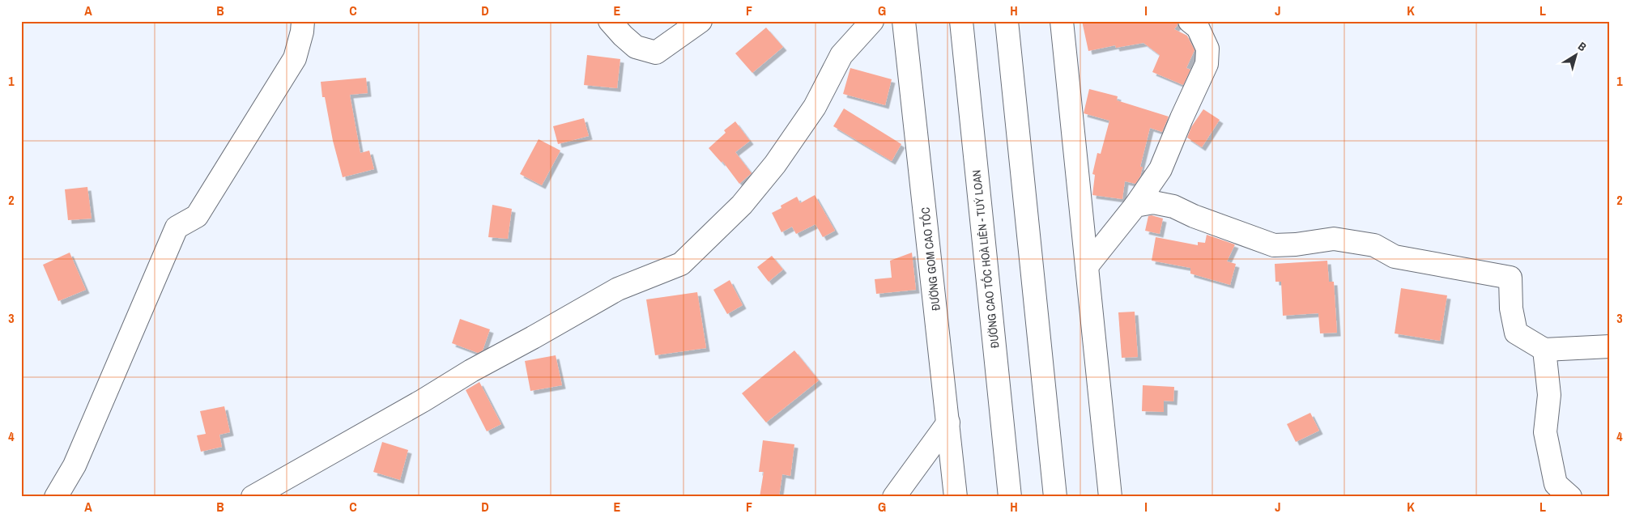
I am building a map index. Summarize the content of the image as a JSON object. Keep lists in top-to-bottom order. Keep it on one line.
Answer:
{"streets":{"main road":["ĐƯỜNG GOM CAO TỐC","ĐƯỜNG CAO TỐC HOÀ LIÊN - TUÝ LOAN"]},"north":"top right","grid":{"columns":["A","B","C","D","E","F","G","H","I","J","K","L"],"rows":["1","2","3","4"]}}
